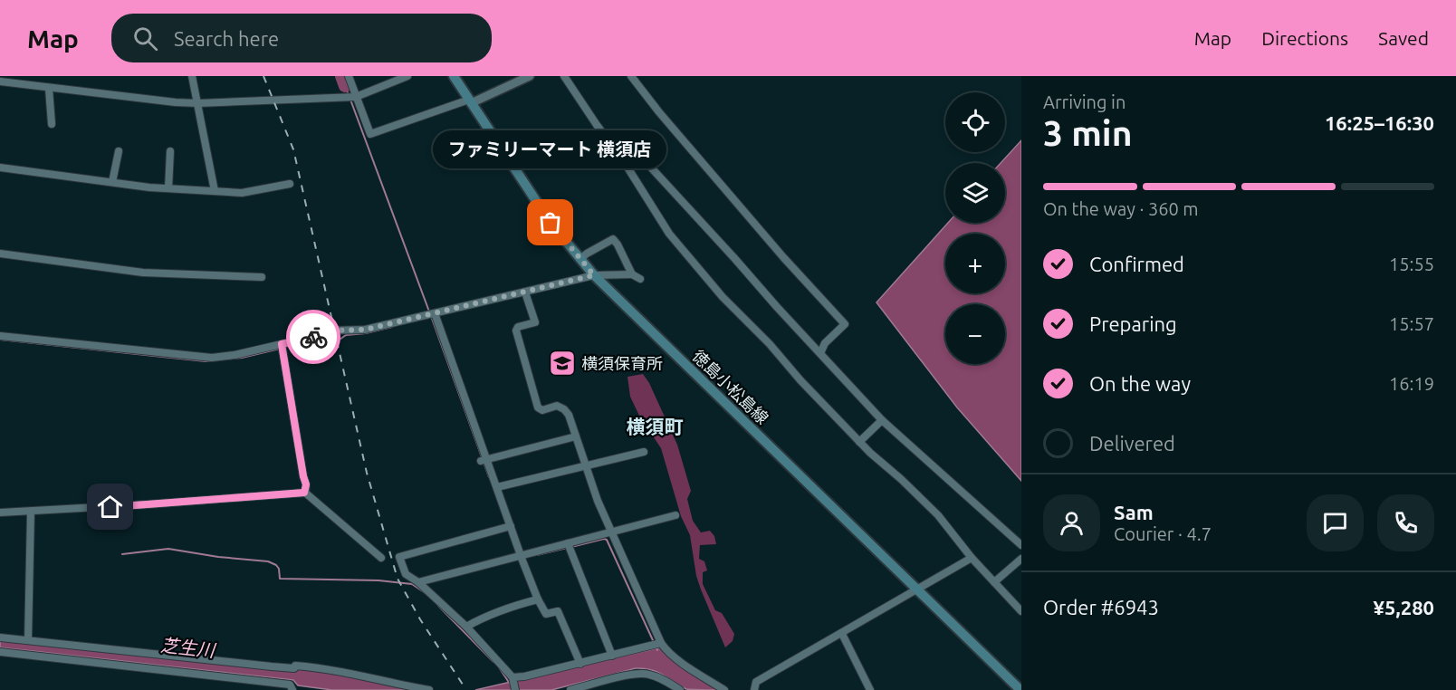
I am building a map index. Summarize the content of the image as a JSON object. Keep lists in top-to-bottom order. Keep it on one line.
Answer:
{"streets":{"main road":["徳島小松島線"]},"districts":["横須町"],"water":["芝生川"],"places":{"other":["ファミリーマート 横須店"],"school or university":["横須保育所"]},"page":{"header":"Map","search":"Search here","nav":["Map","Directions","Saved"],"heading":["3 min","Arriving in","16:25–16:30"],"panel":["Sam","Courier · 4.7","Order #6943","¥5,280"],"map_buttons":["+","−"],"bubble":"ファミリーマート 横須店","bar":"On the way · 360 m","list":[["Confirmed","15:55"],["Preparing","15:57"],["On the way","16:19"],"Delivered"]}}
